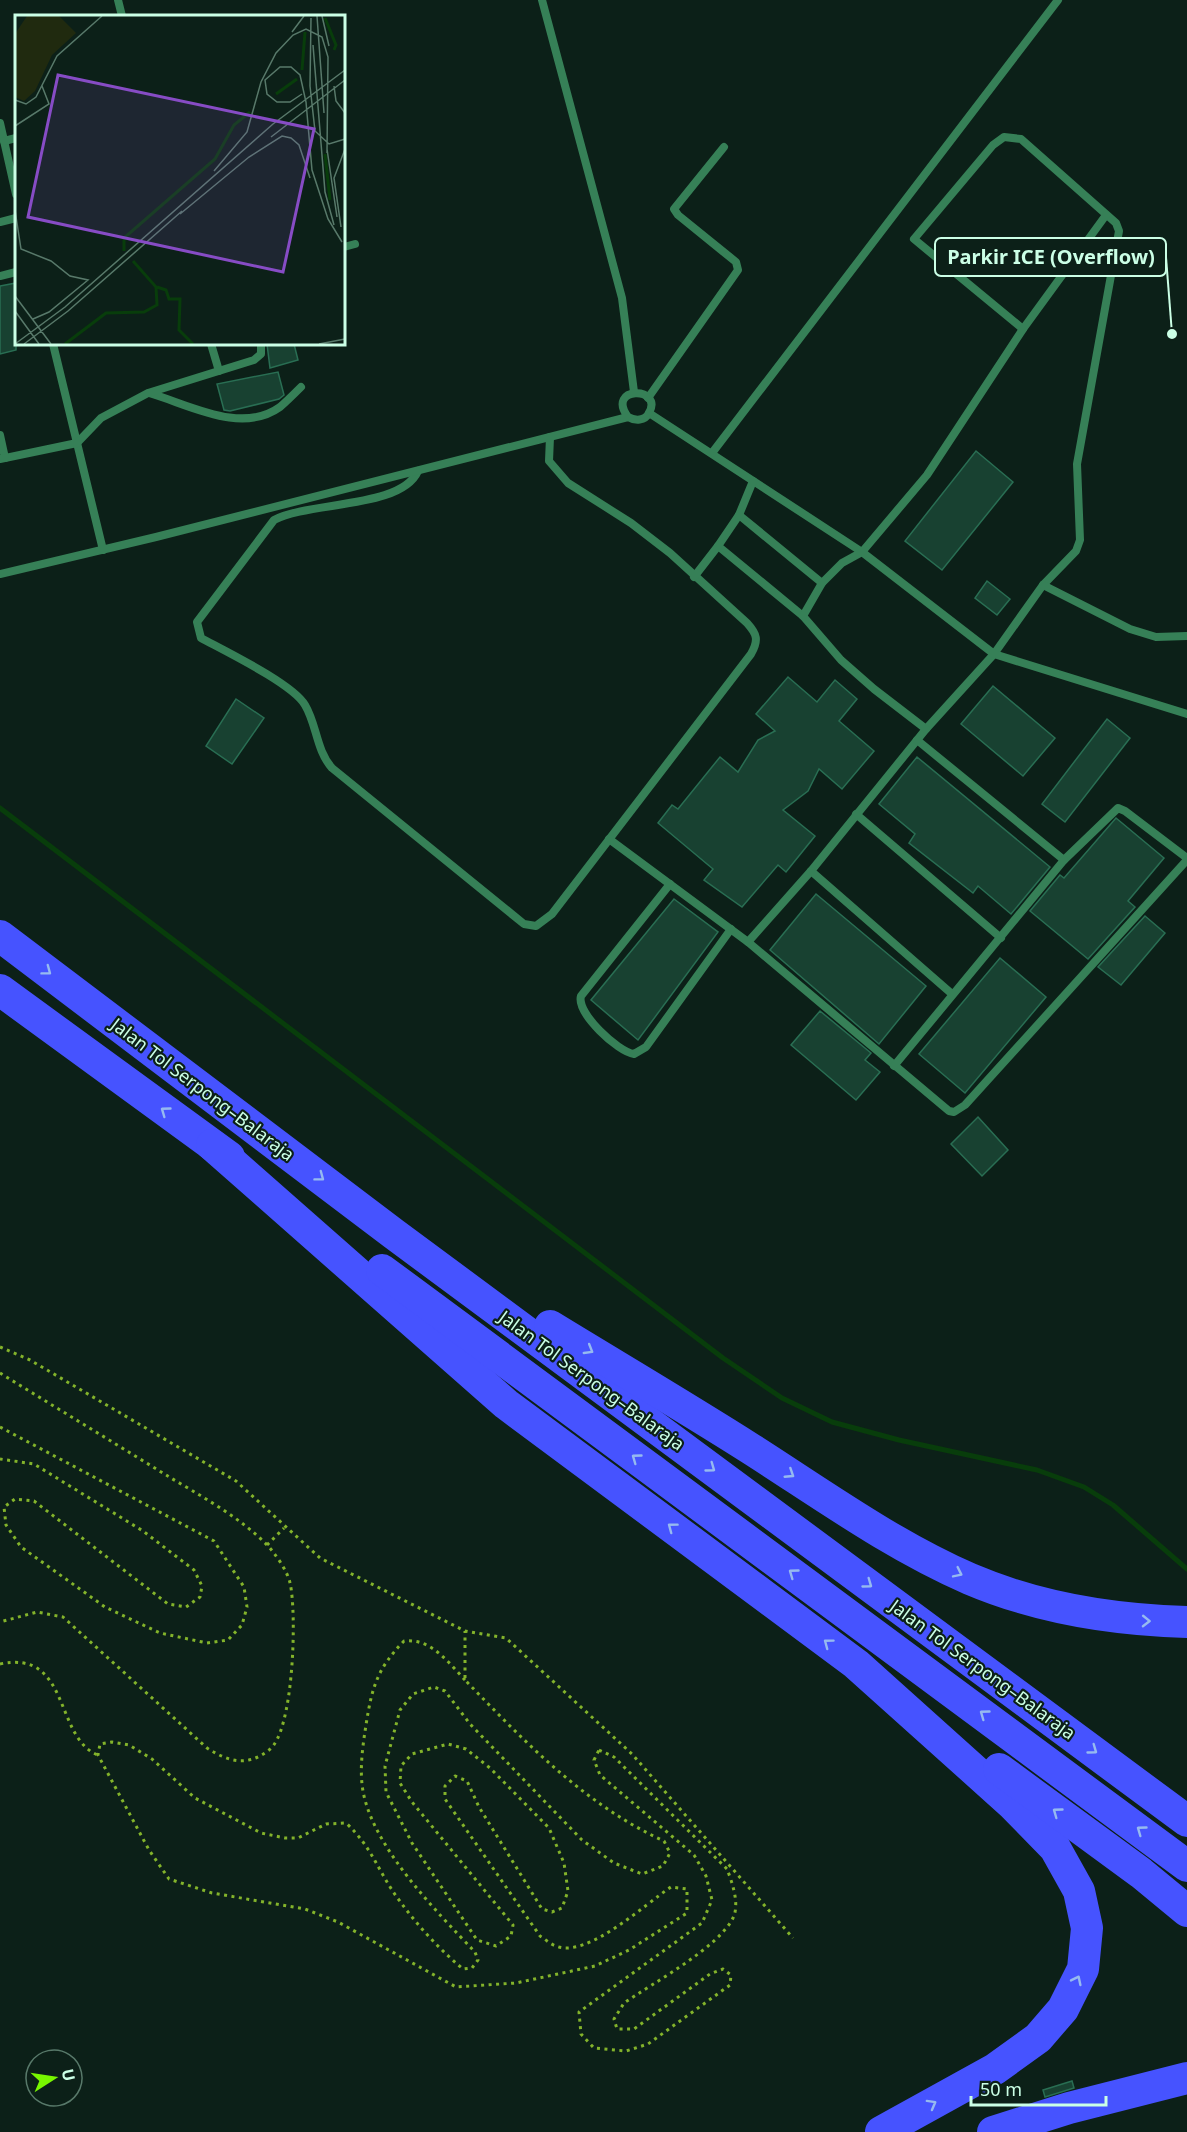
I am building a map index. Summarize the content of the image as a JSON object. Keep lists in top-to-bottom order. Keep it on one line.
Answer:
{"streets":{"highway":["Jalan Tol Serpong–Balaraja"]},"places":["Parkir ICE (Overflow)"],"scale_bar":"50 m","north":"right"}
